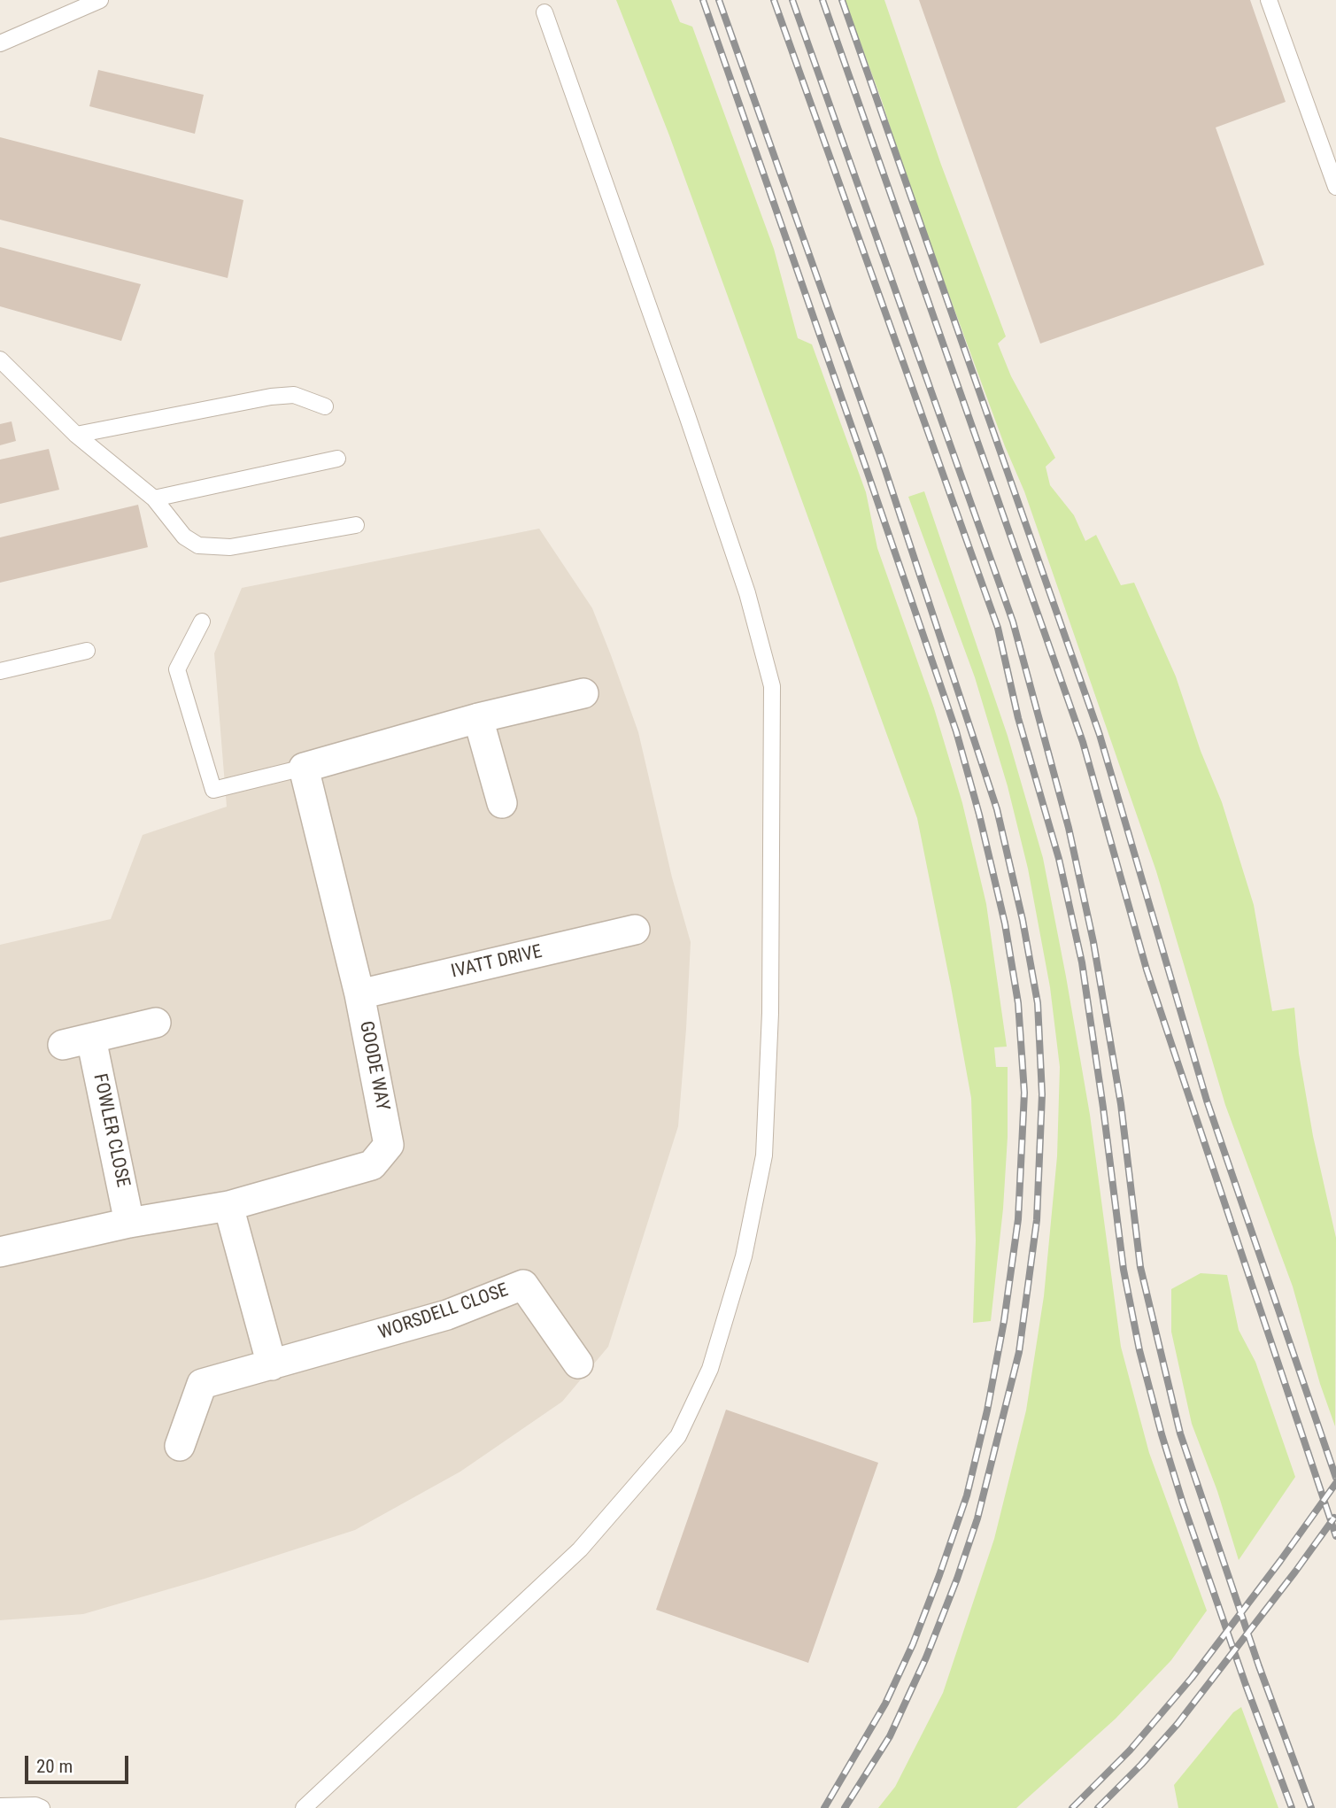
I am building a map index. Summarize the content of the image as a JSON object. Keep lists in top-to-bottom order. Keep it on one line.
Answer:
{"streets":{"street":["IVATT DRIVE","GOODE WAY","FOWLER CLOSE","WORSDELL CLOSE"]},"crossings":[["IVATT DRIVE","GOODE WAY"],["GOODE WAY","FOWLER CLOSE"]],"scale_bar":"20 m"}
